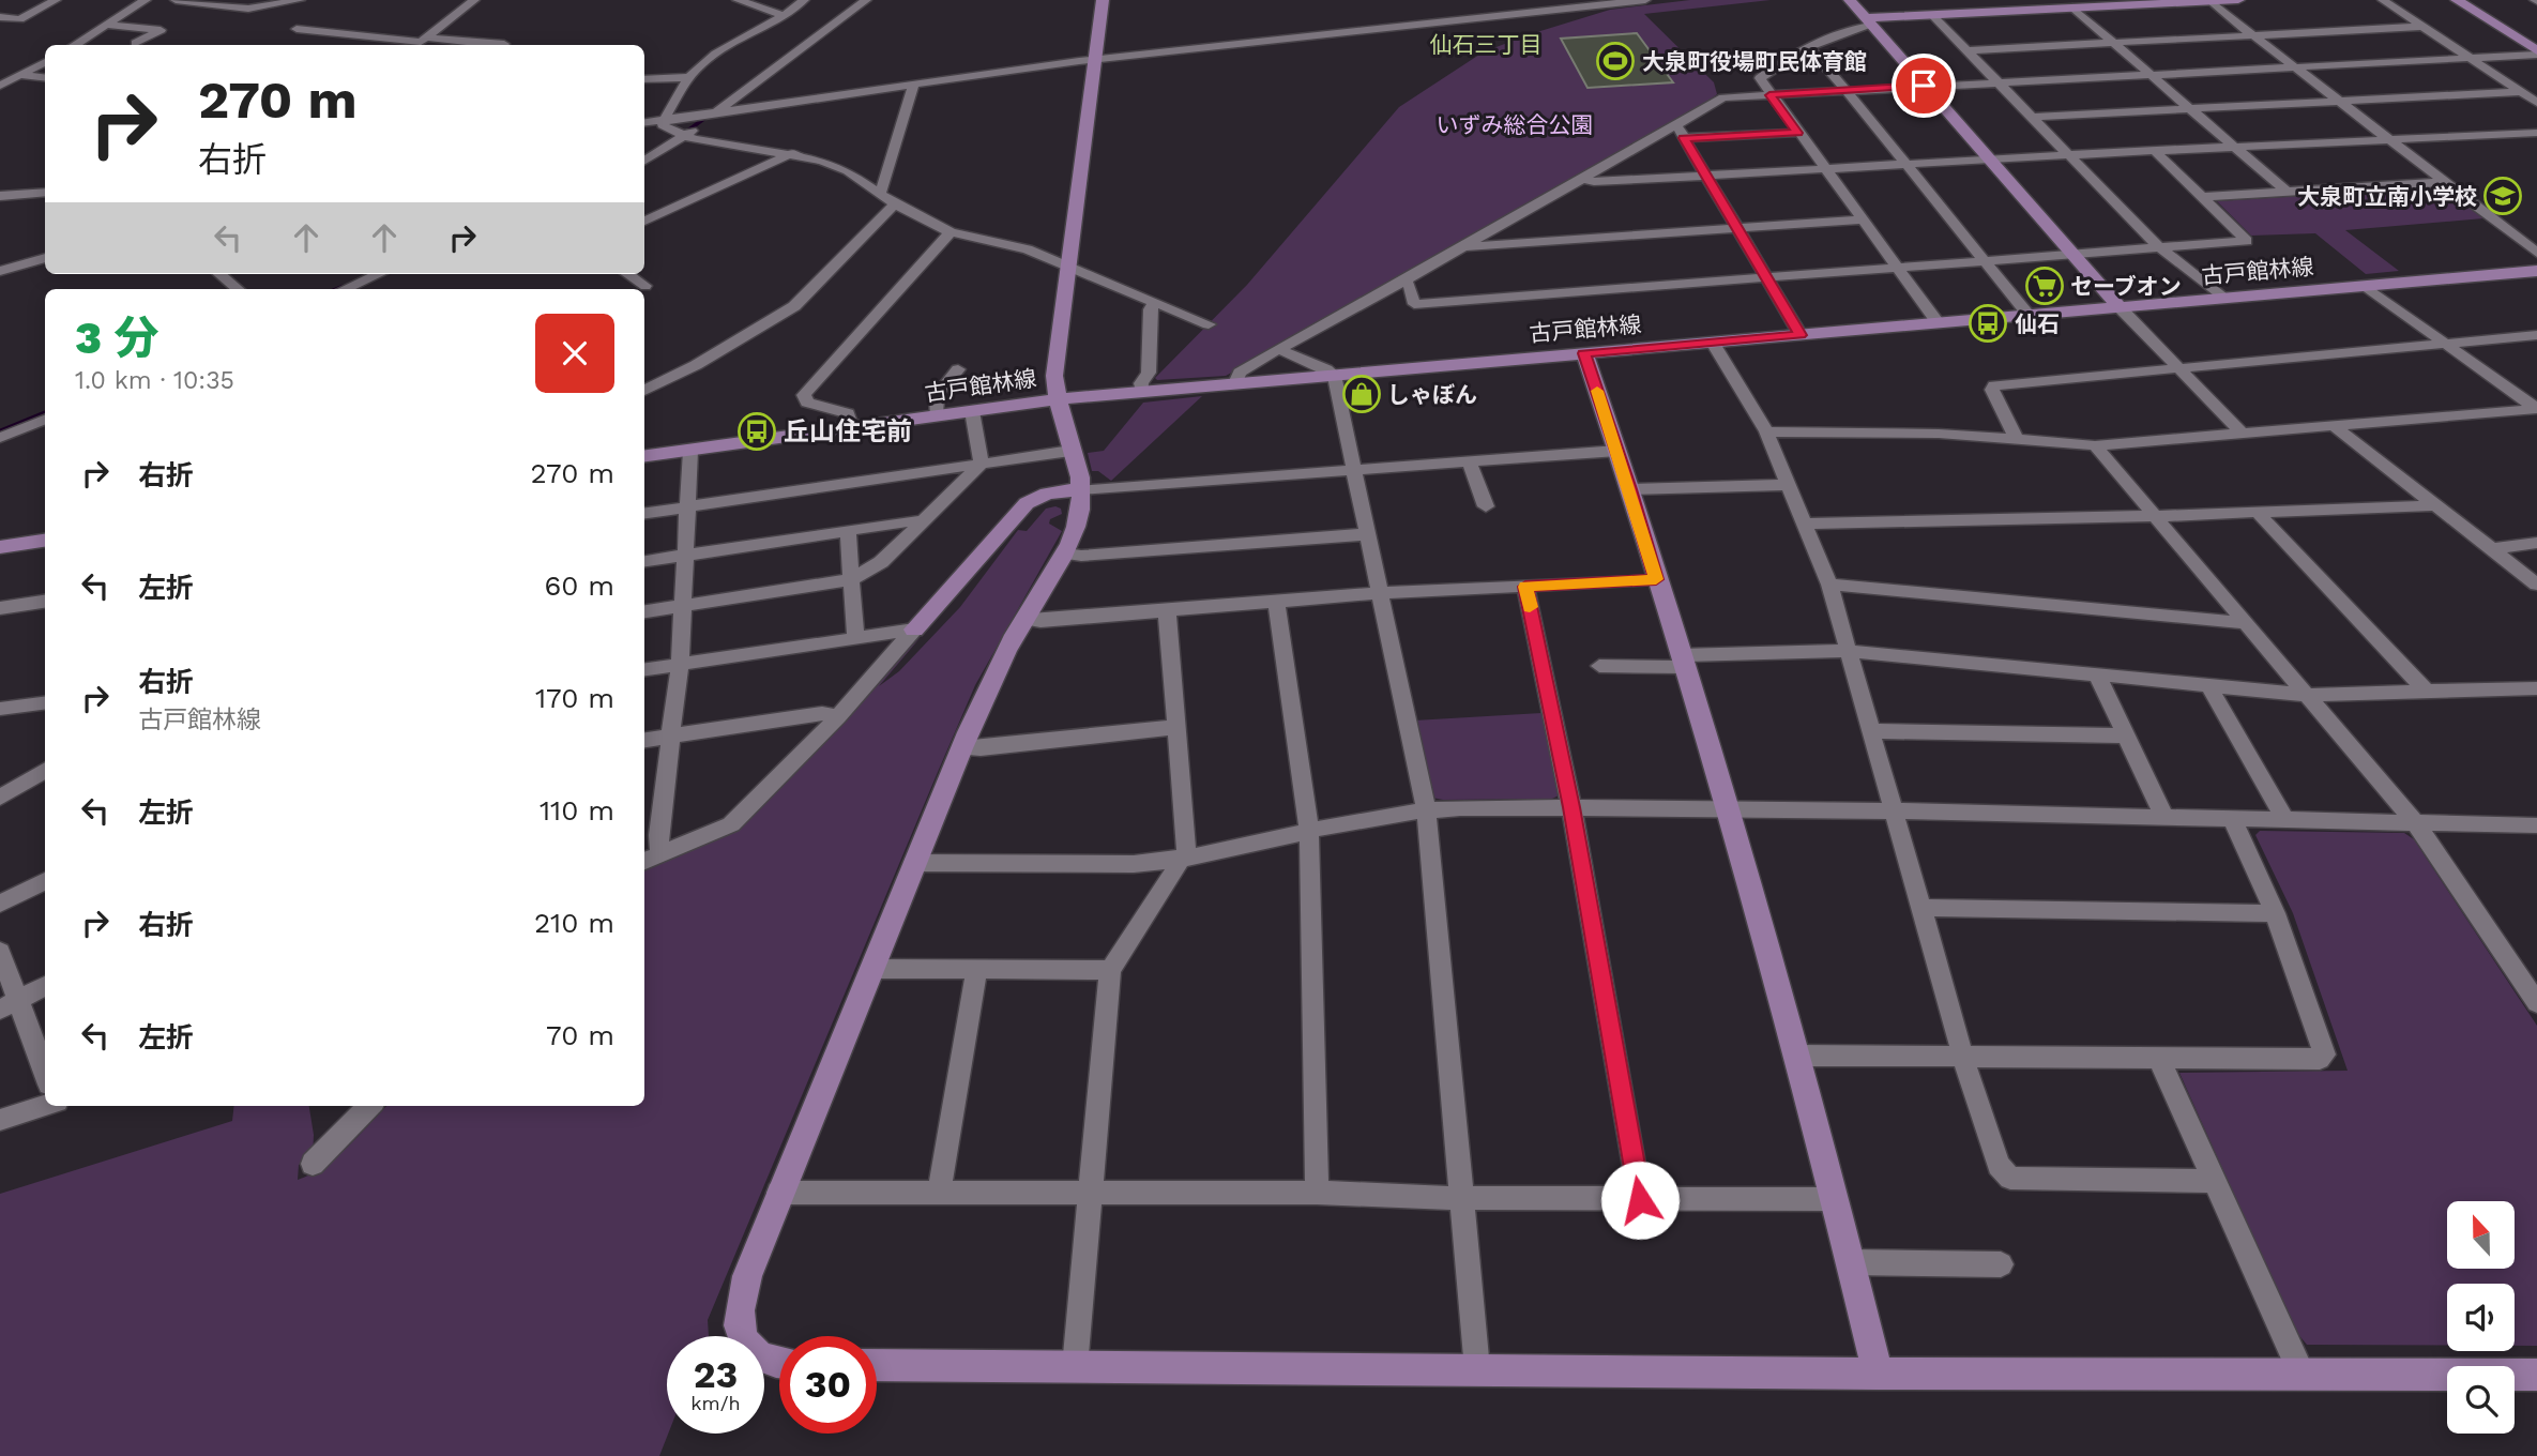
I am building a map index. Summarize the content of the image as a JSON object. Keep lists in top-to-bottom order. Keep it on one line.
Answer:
{"streets":{"street":["古戸館林線"]},"districts":["仙石三丁目"],"parks":["いずみ総合公園"],"places":{"sports":["大泉町役場町民体育館"],"school or university":["大泉町立南小学校"],"supermarket":["セーブオン"],"bus stop":["仙石","丘山住宅前"],"shop":["しゃぼん"]},"north":"top","page":{"turn":["270 m","右折"],"heading":["3 分","1.0 km · 10:35"],"list":[{"name":"右折","value":"270 m"},{"name":"左折","value":"60 m"},{"name":"右折","note":"古戸館林線","value":"170 m"},{"name":"左折","value":"110 m"},{"name":"右折","value":"210 m"},{"name":"左折","value":"70 m"}],"speed":"23 km/h","limit":"30"}}
